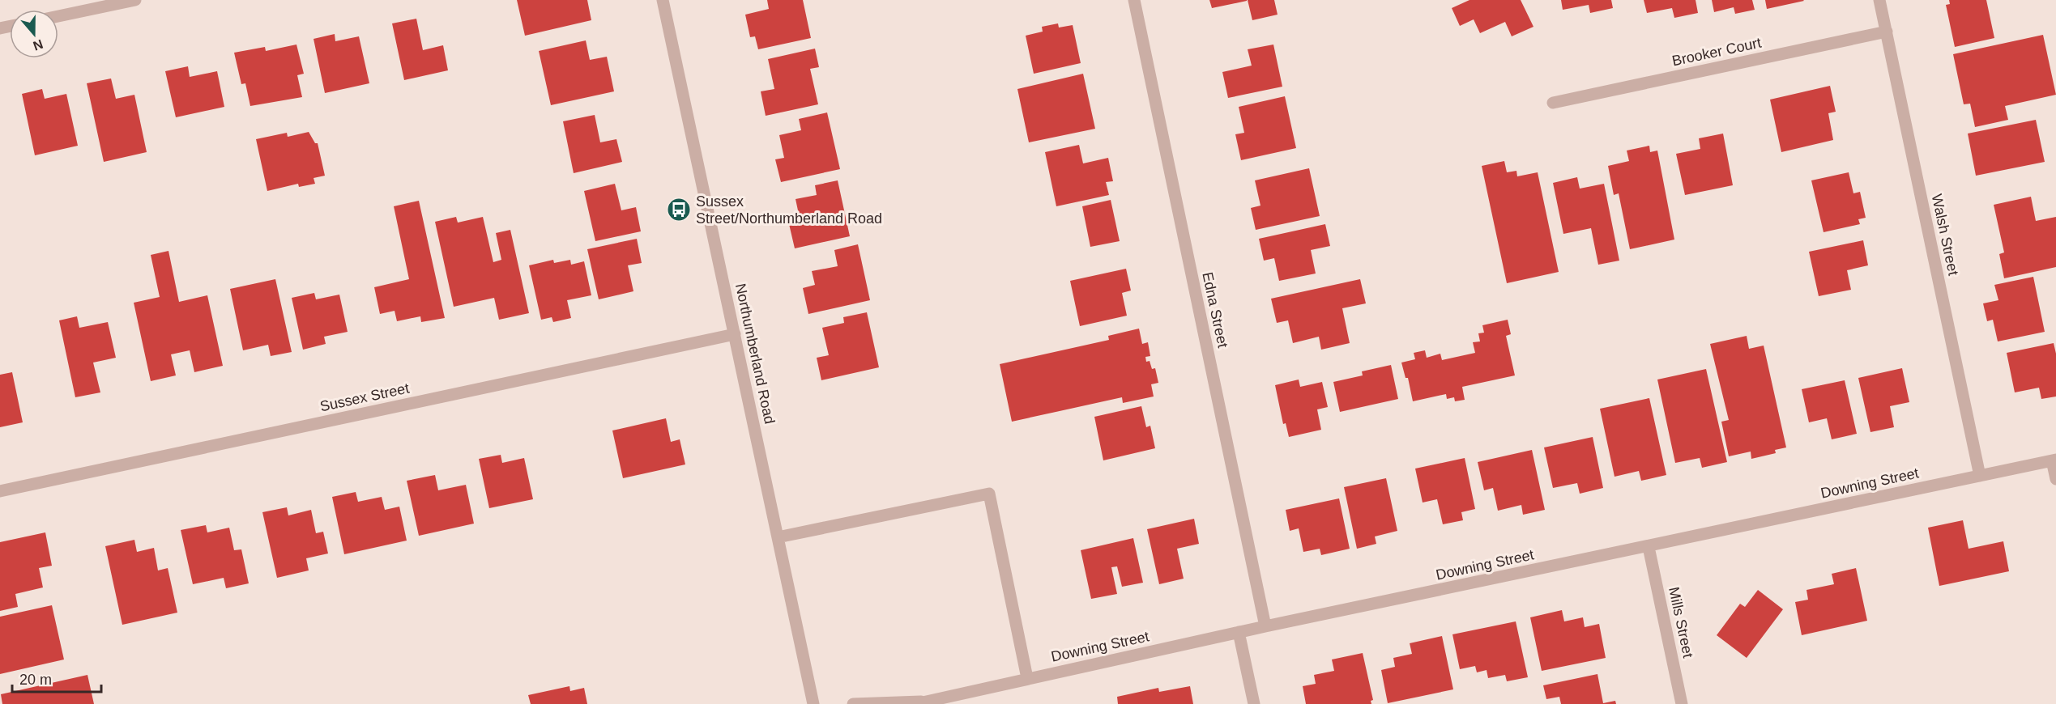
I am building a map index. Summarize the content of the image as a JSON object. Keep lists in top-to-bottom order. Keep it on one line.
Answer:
{"streets":{"street":["Brooker Court","Walsh Street","Edna Street","Northumberland Road","Sussex Street","Downing Street","Mills Street"]},"crossings":[["Brooker Court","Walsh Street"],["Walsh Street","Downing Street"],["Edna Street","Downing Street"],["Northumberland Road","Sussex Street"],["Downing Street","Mills Street"]],"places":{"bus stop":["Sussex Street/Northumberland Road"]},"scale_bar":"20 m","north":"bottom"}
